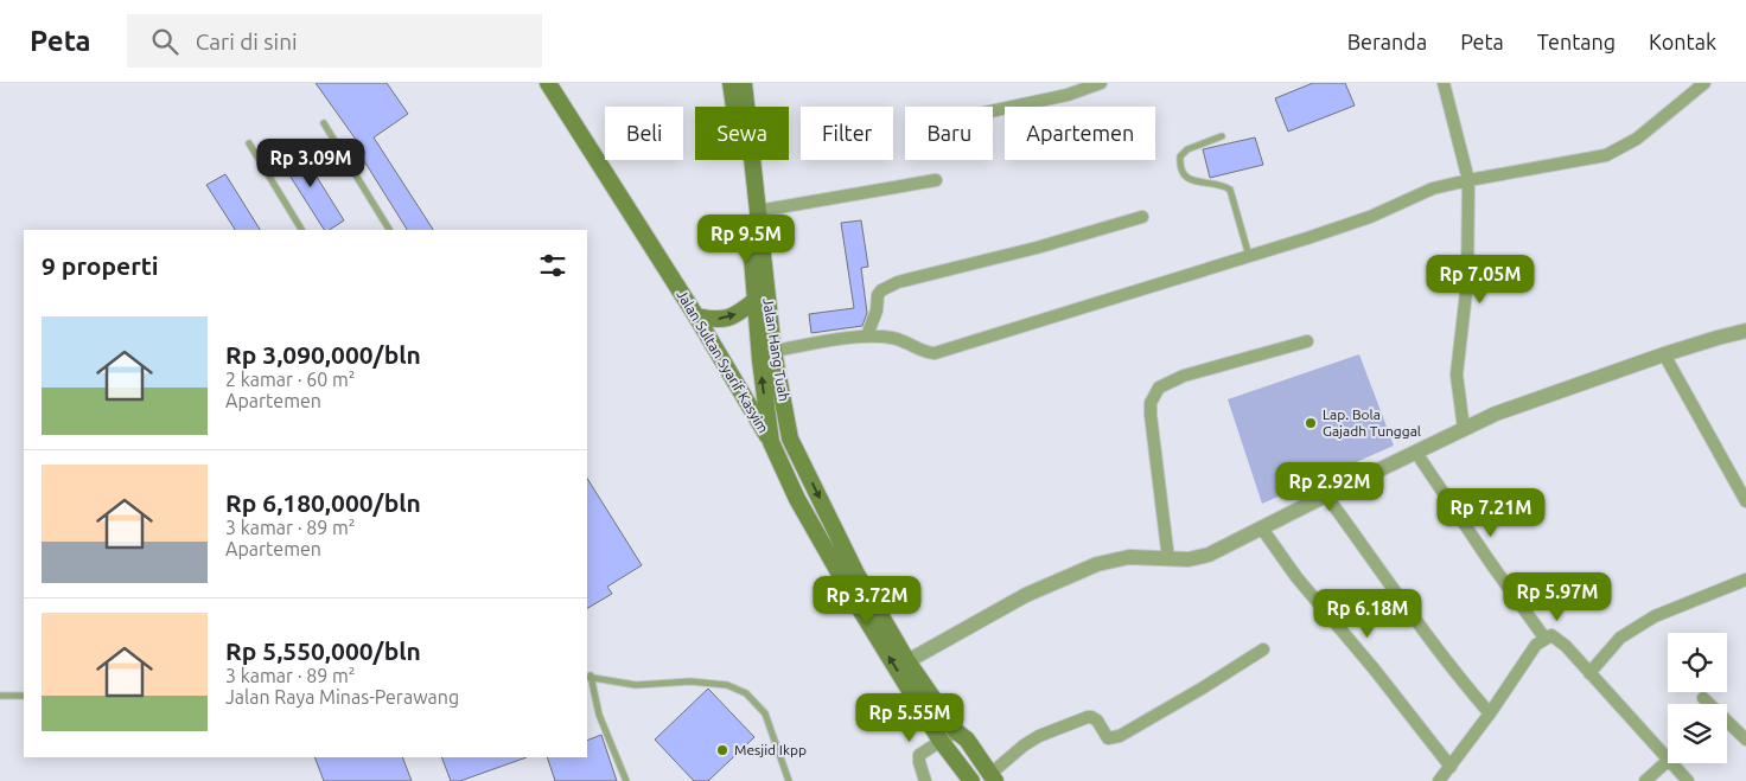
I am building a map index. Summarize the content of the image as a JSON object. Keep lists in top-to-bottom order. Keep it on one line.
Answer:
{"streets":{"main road":["Jalan Hang Tuah","Jalan Sultan Syarif Kasyim"]},"crossings":[["Jalan Hang Tuah","Jalan Sultan Syarif Kasyim"]],"places":["Lap. Bola Gajadh Tunggal","Mesjid Ikpp"],"page":{"header":"Peta","search":"Cari di sini","nav":["Beranda","Peta","Tentang","Kontak"],"chip":["Beli","Sewa","Filter","Baru","Apartemen"],"price":["Rp 3.09M","Rp 9.5M","Rp 7.05M","Rp 2.92M","Rp 7.21M","Rp 5.97M","Rp 3.72M","Rp 6.18M","Rp 5.55M"],"heading":"9 properti","list":[{"name":"Rp 3,090,000/bln","note":"2 kamar · 60 m² · Apartemen"},{"name":"Rp 6,180,000/bln","note":"3 kamar · 89 m² · Apartemen"},{"name":"Rp 5,550,000/bln","note":"3 kamar · 89 m² · Jalan Raya Minas-Perawang"}]}}
